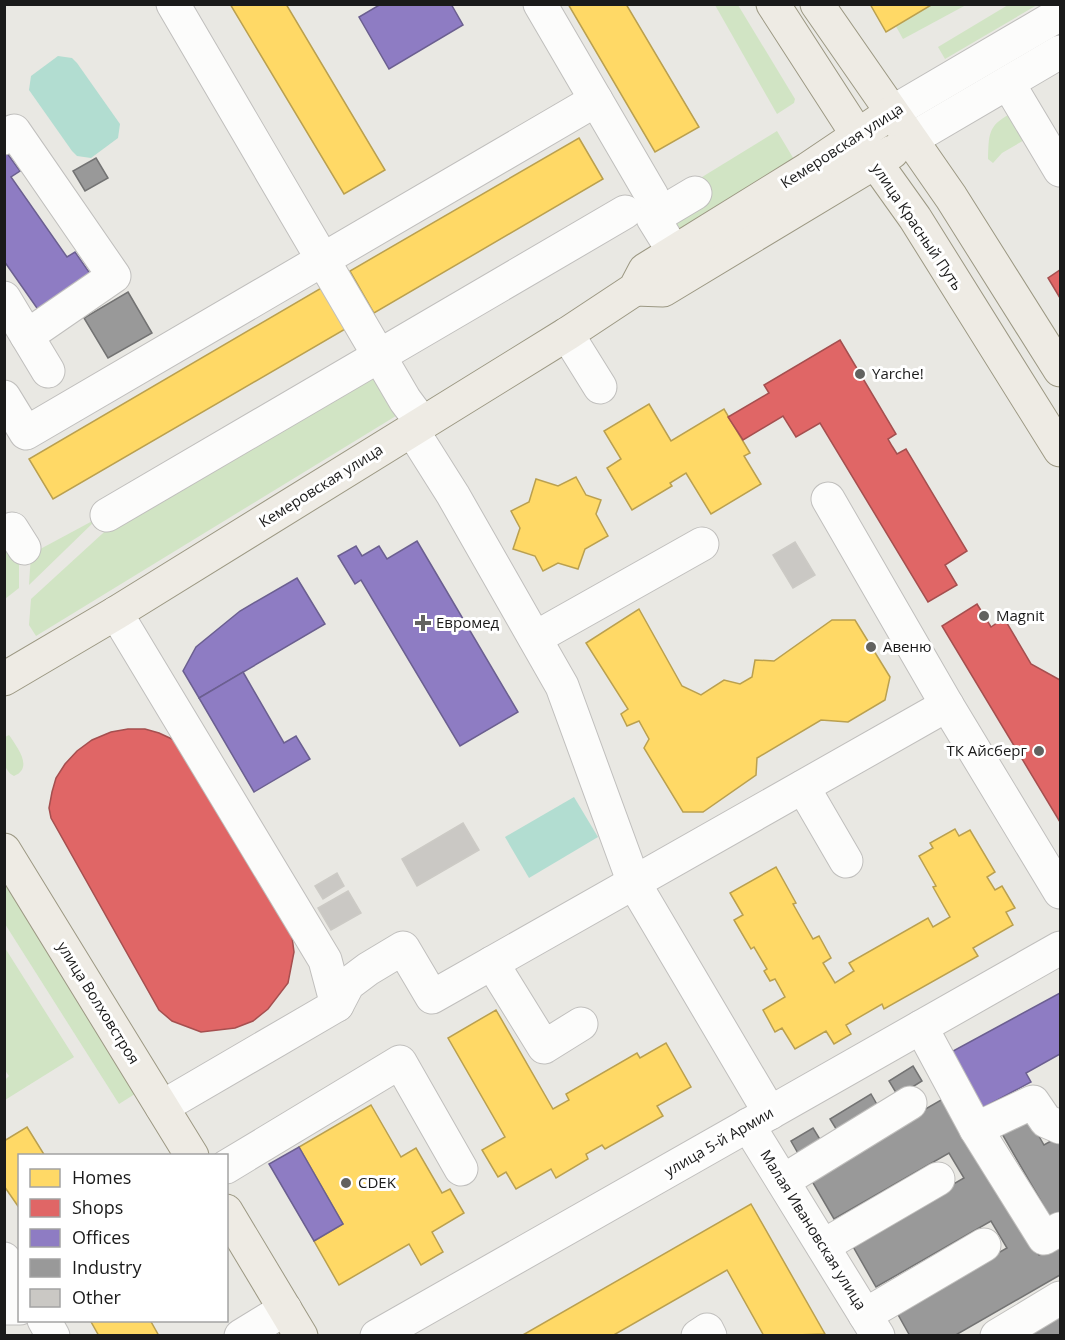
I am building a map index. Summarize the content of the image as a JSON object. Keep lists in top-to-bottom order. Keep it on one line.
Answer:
{"streets":{"main road":["Кемеровская улица","улица Красный Путь","улица Волховстроя"],"street":["улица 5-й Армии","Малая Ивановская улица"]},"crossings":[["Кемеровская улица","улица Красный Путь"],["Кемеровская улица","Малая Ивановская улица"],["улица 5-й Армии","Малая Ивановская улица"]],"places":{"other":["Yarche!","Magnit","Авеню","ТК Айсберг","CDEK"],"health":["Евромед"]},"legend":["Homes","Shops","Offices","Industry","Other"]}
